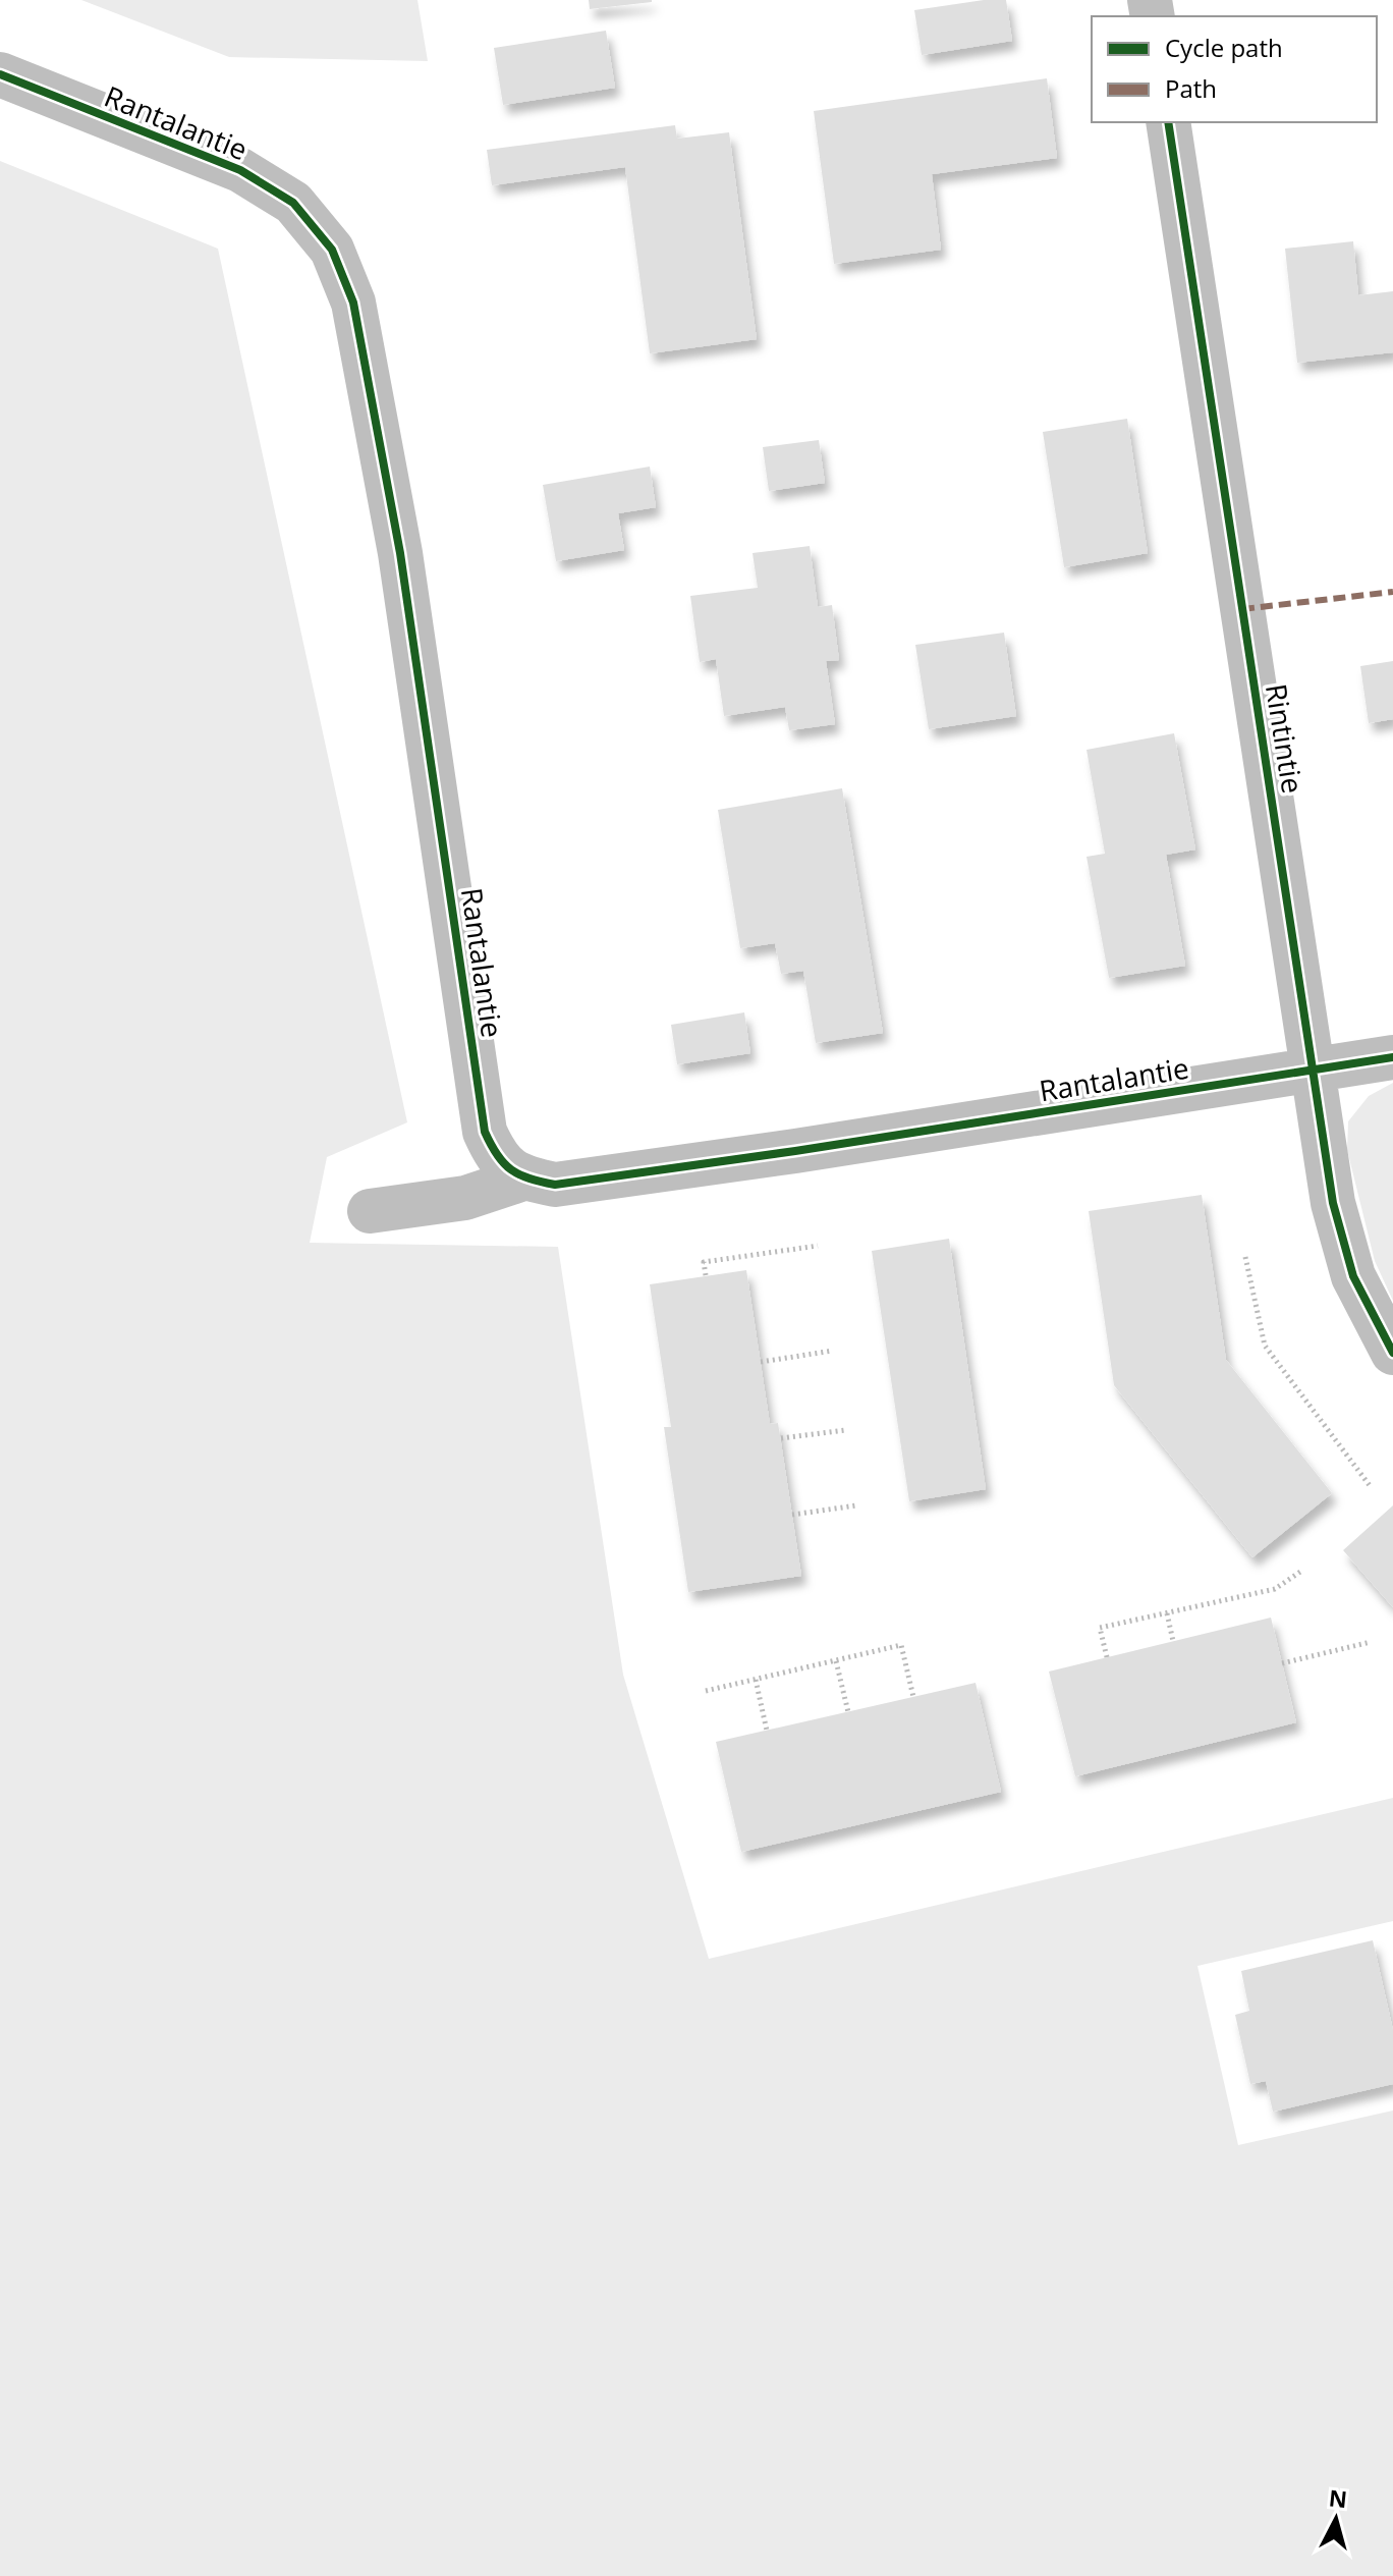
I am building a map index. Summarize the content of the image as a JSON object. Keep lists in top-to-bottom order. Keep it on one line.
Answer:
{"streets":{"street":["Rantalantie","Rintintie"]},"crossings":[["Rantalantie","Rintintie"]],"legend":["Cycle path","Path"],"north":"top"}
